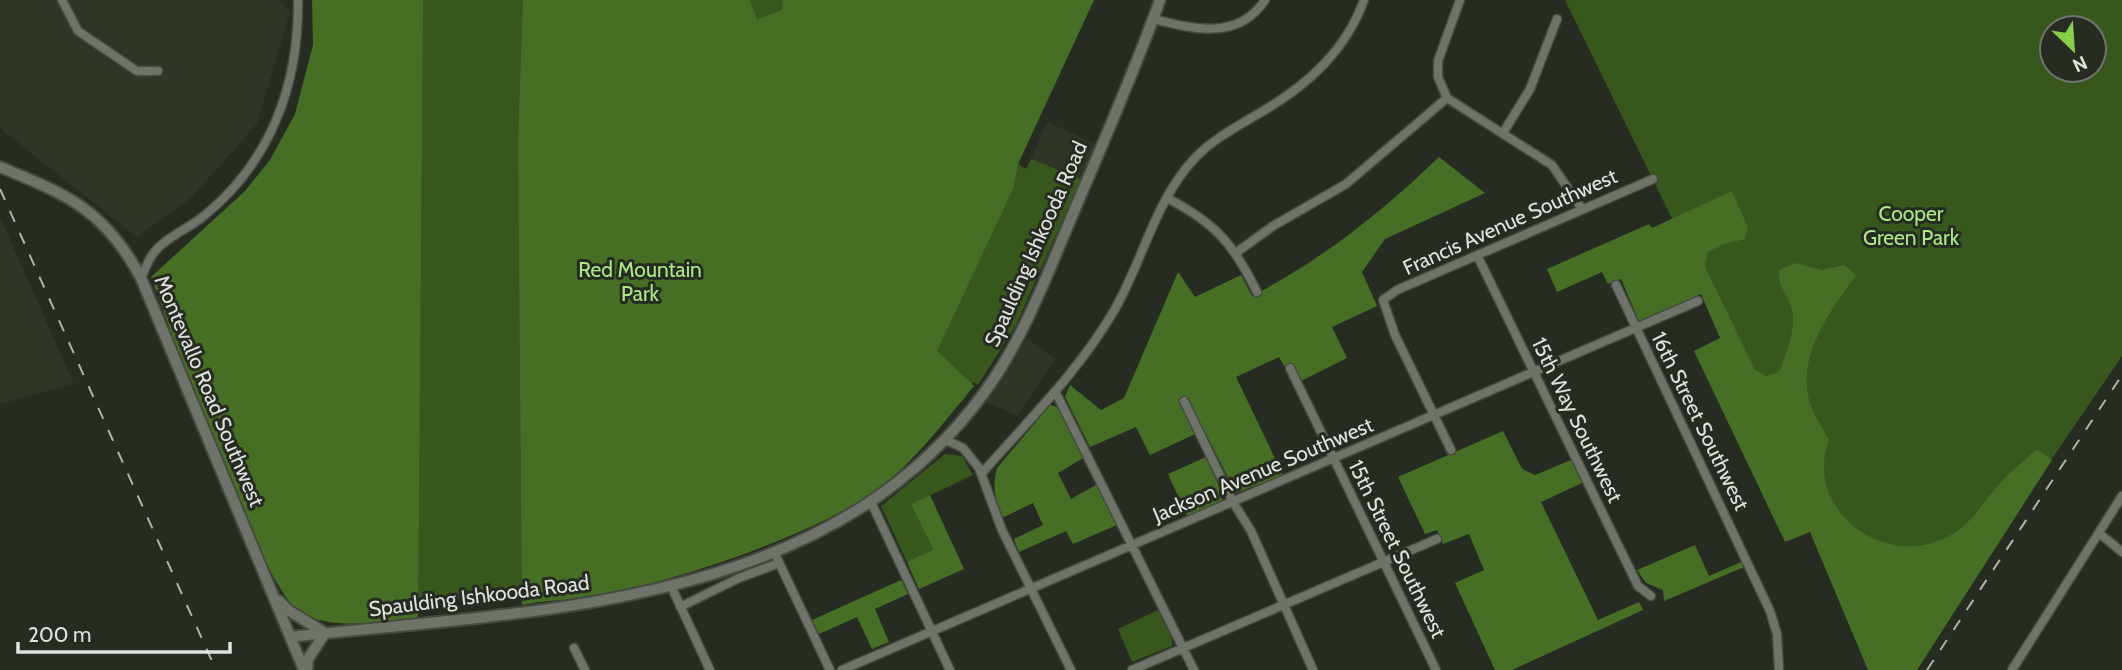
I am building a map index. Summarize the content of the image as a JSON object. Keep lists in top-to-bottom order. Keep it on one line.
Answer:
{"streets":{"street":["Francis Avenue Southwest","Spaulding Ishkooda Road","Montevallo Road Southwest","15th Way Southwest","16th Street Southwest","Jackson Avenue Southwest","15th Street Southwest"]},"crossings":[["Francis Avenue Southwest","15th Way Southwest"],["Francis Avenue Southwest","Jackson Avenue Southwest"],["Spaulding Ishkooda Road","Montevallo Road Southwest"],["15th Way Southwest","Jackson Avenue Southwest"],["16th Street Southwest","Jackson Avenue Southwest"],["Jackson Avenue Southwest","15th Street Southwest"]],"parks":["Cooper Green Park","Red Mountain Park"],"scale_bar":"200 m","north":"bottom right"}
